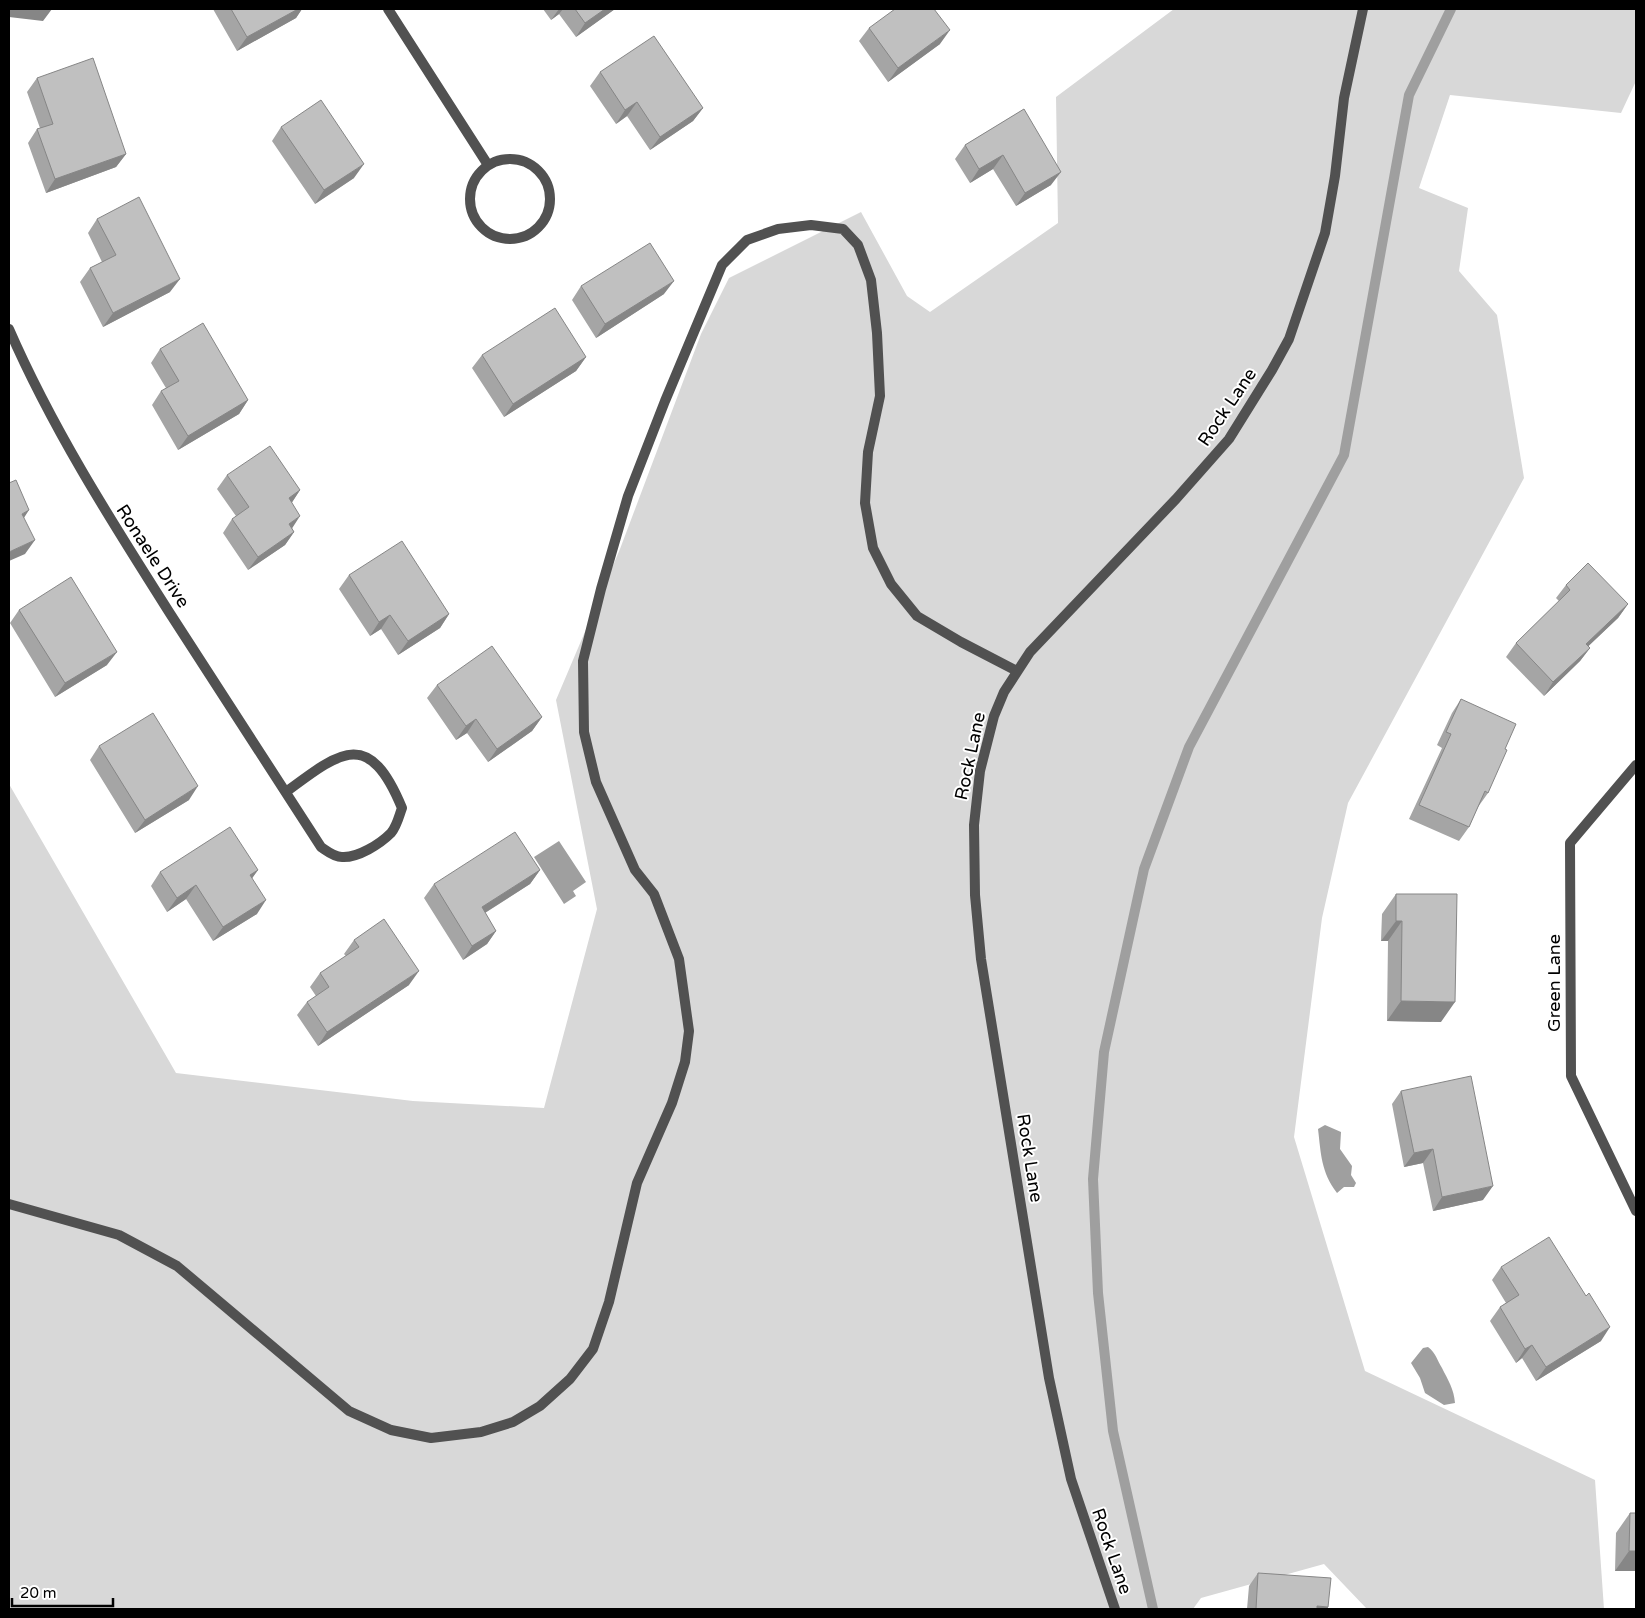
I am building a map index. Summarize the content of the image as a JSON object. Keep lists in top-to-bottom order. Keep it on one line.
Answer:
{"streets":{"street":["Rock Lane","Ronaele Drive","Green Lane"]},"scale_bar":"20 m"}
